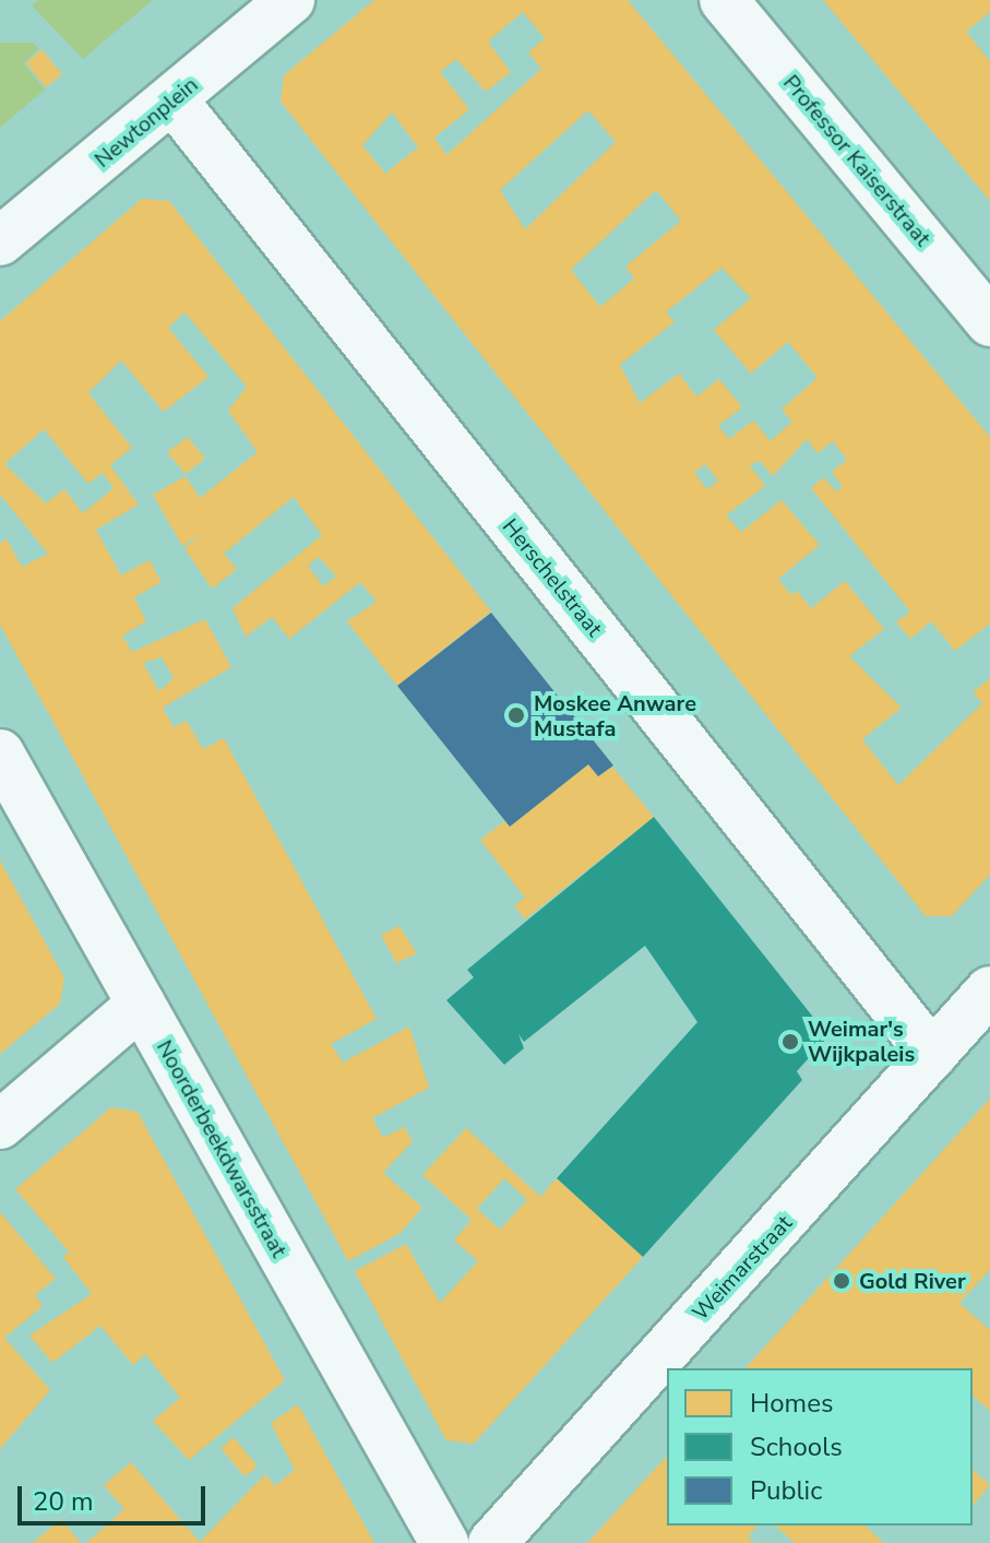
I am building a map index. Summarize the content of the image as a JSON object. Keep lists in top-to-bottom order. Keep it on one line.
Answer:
{"streets":{"street":["Newtonplein","Professor Kaiserstraat","Herschelstraat","Noorderbeekdwarsstraat","Weimarstraat"]},"crossings":[["Newtonplein","Herschelstraat"],["Herschelstraat","Weimarstraat"]],"places":["Moskee Anware Mustafa","Weimar's Wijkpaleis","Gold River"],"legend":["Homes","Schools","Public"],"scale_bar":"20 m"}
